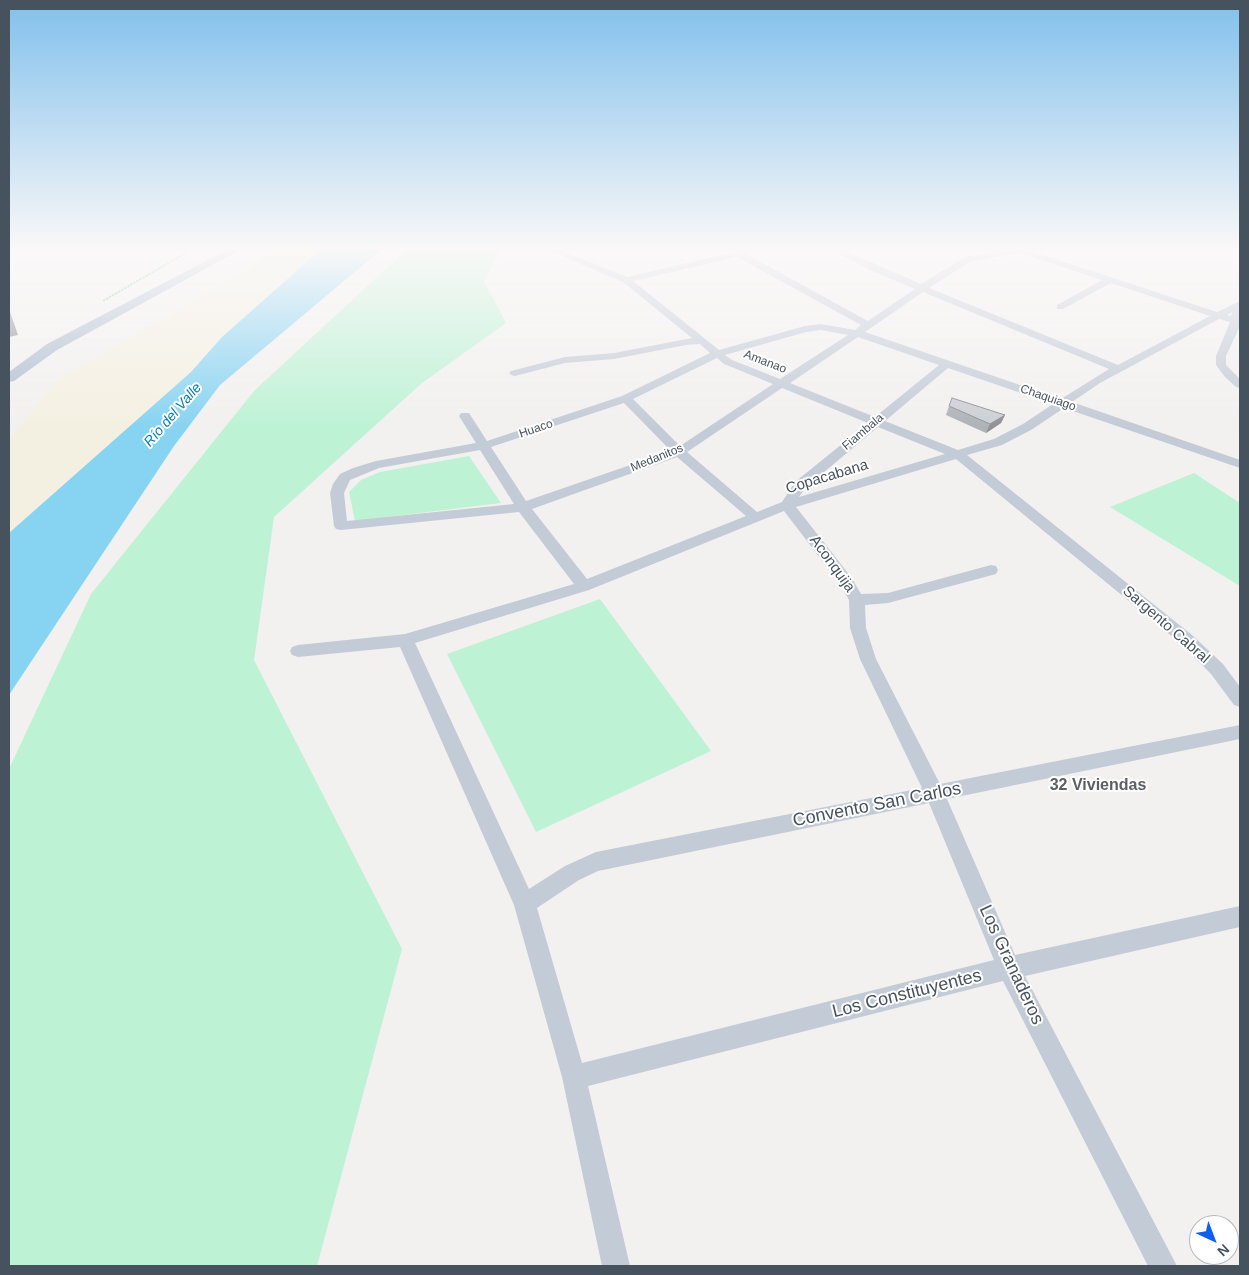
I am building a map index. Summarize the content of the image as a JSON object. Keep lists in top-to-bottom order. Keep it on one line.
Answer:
{"streets":{"street":["Amanao","Chaquiago","Huaco","Fiambala","Medanitos","Copacabana","Aconquija","Sargento Cabral","Convento San Carlos","Los Granaderos","Los Constituyentes"]},"crossings":[["Amanao","Chaquiago"],["Amanao","Huaco"],["Amanao","Fiambala"],["Amanao","Medanitos"],["Amanao","Copacabana"],["Chaquiago","Huaco"],["Chaquiago","Fiambala"],["Chaquiago","Medanitos"],["Chaquiago","Copacabana"],["Huaco","Medanitos"],["Fiambala","Copacabana"],["Fiambala","Aconquija"],["Copacabana","Aconquija"],["Aconquija","Los Granaderos"],["Convento San Carlos","Los Granaderos"],["Los Granaderos","Los Constituyentes"]],"districts":["32 Viviendas"],"water":["Río del Valle"],"north":"bottom right"}
